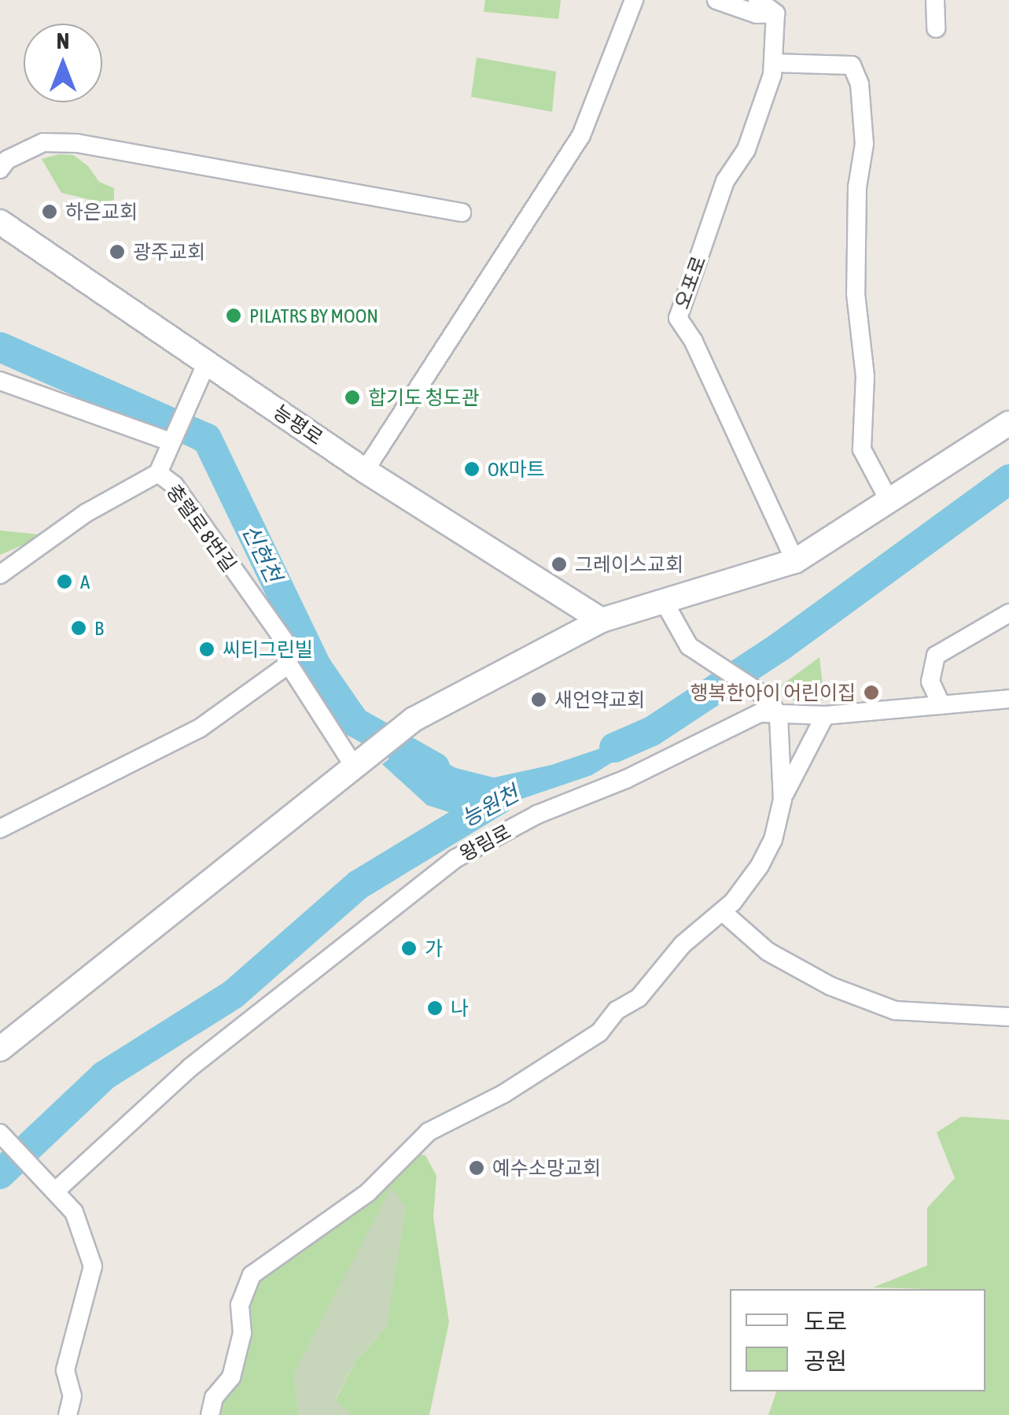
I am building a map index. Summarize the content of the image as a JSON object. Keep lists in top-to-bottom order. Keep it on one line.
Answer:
{"streets":{"main road":["능평로"],"street":["오포로","충렬로 8번길","왕림로"]},"water":["신현천","능원천"],"places":["하은교회","광주교회","PILATRS BY MOON","합기도 청도관","OK마트","그레이스교회","A","B","씨티그린빌","행복한아이 어린이집","새언약교회","가","나","예수소망교회"],"legend":["도로","공원"],"north":"top"}
